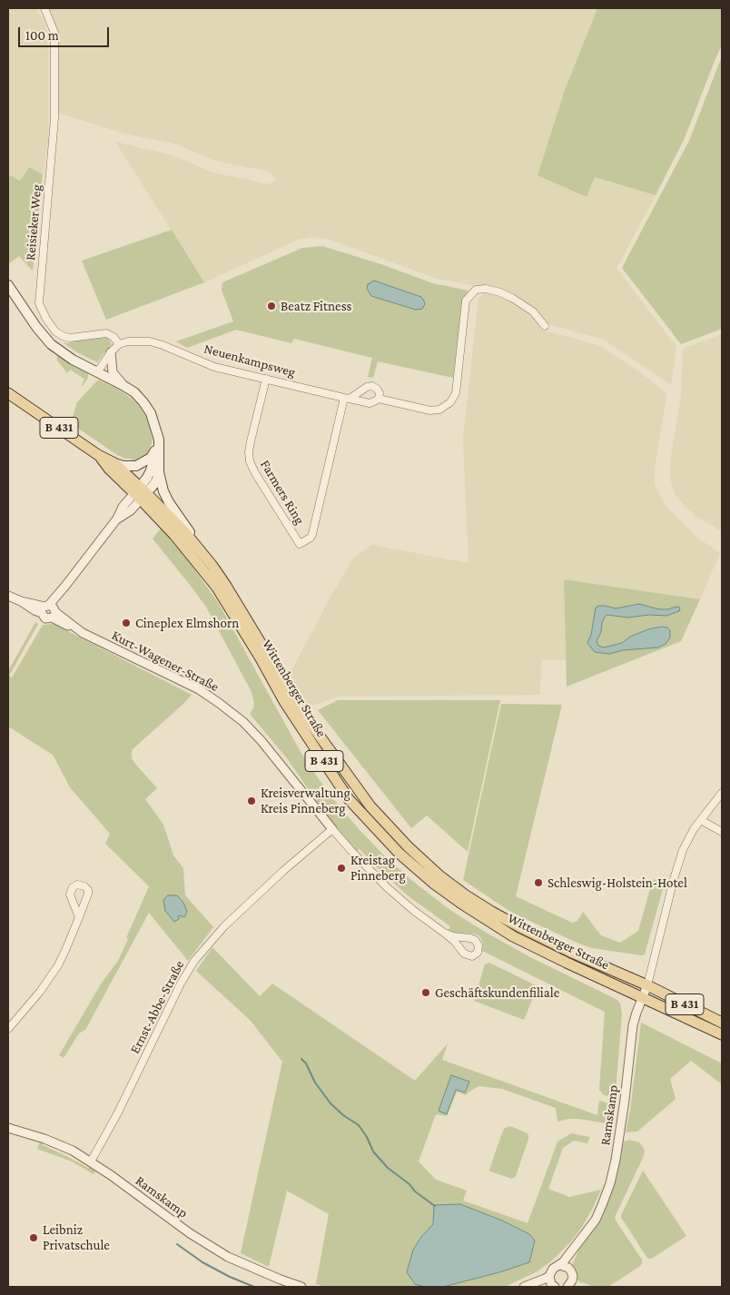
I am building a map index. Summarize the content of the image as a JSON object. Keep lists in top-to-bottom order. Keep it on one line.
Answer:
{"streets":{"main road":["B 431","Wittenberger Straße"],"street":["Reisieker Weg","Neuenkampsweg","Farmers Ring","Kurt-Wagener-Straße","Ernst-Abbe-Straße","Ramskamp"]},"crossings":[["Reisieker Weg","Neuenkampsweg"],["Neuenkampsweg","Farmers Ring"],["B 431","Wittenberger Straße"],["Kurt-Wagener-Straße","Ernst-Abbe-Straße"],["Wittenberger Straße","Ramskamp"],["Ernst-Abbe-Straße","Ramskamp"]],"places":["Beatz Fitness","Cineplex Elmshorn","Kreisverwaltung Kreis Pinneberg","Kreistag Pinneberg","Schleswig-Holstein-Hotel","Geschäftskundenfiliale","Leibniz Privatschule"],"scale_bar":"100 m"}
